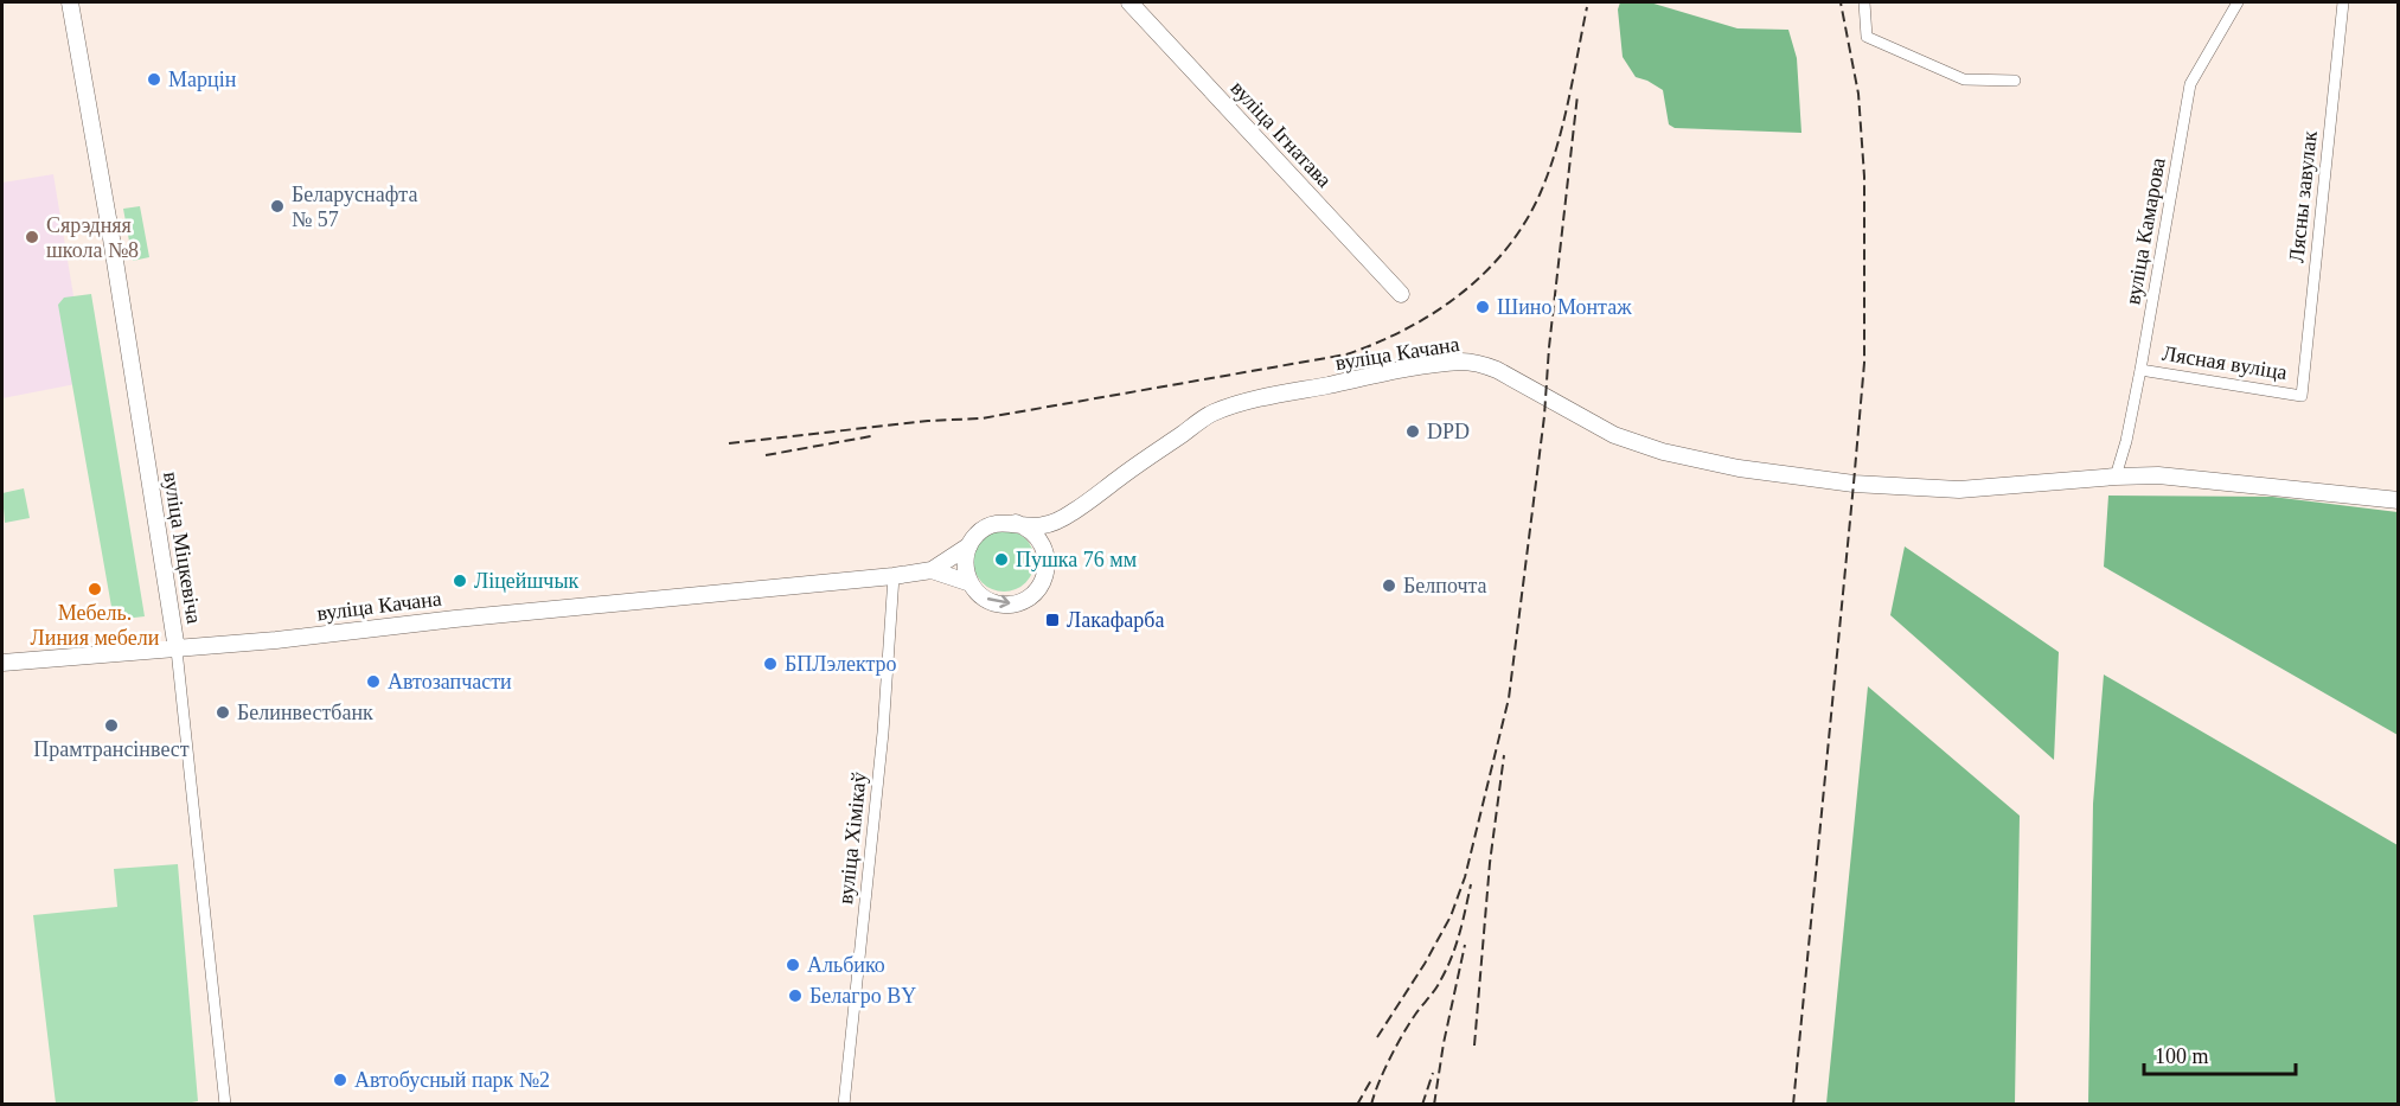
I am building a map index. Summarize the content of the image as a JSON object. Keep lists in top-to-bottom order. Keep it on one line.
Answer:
{"streets":{"main road":["вуліца Ігнатава","вуліца Качана","вуліца Міцкевіча"],"street":["Лясны завулак","вуліца Камарова","Лясная вуліца","вуліца Хімікаў"]},"crossings":[["Лясны завулак","Лясная вуліца"],["вуліца Камарова","вуліца Качана"],["вуліца Камарова","Лясная вуліца"],["вуліца Качана","вуліца Міцкевіча"],["вуліца Качана","вуліца Хімікаў"]],"places":{"other":["Марцін","Беларуснафта № 57","Сярэдняя школа №8","Шино Монтаж","DPD","Пушка 76 мм","Ліцейшчык","Белпочта","Мебель. Линия мебели","БПЛэлектро","Автозапчасти","Белинвестбанк","Прамтрансінвест","Альбико","Белагро BY","Автобусный парк №2"],"transit":["Лакафарба"]},"scale_bar":"100 m"}
